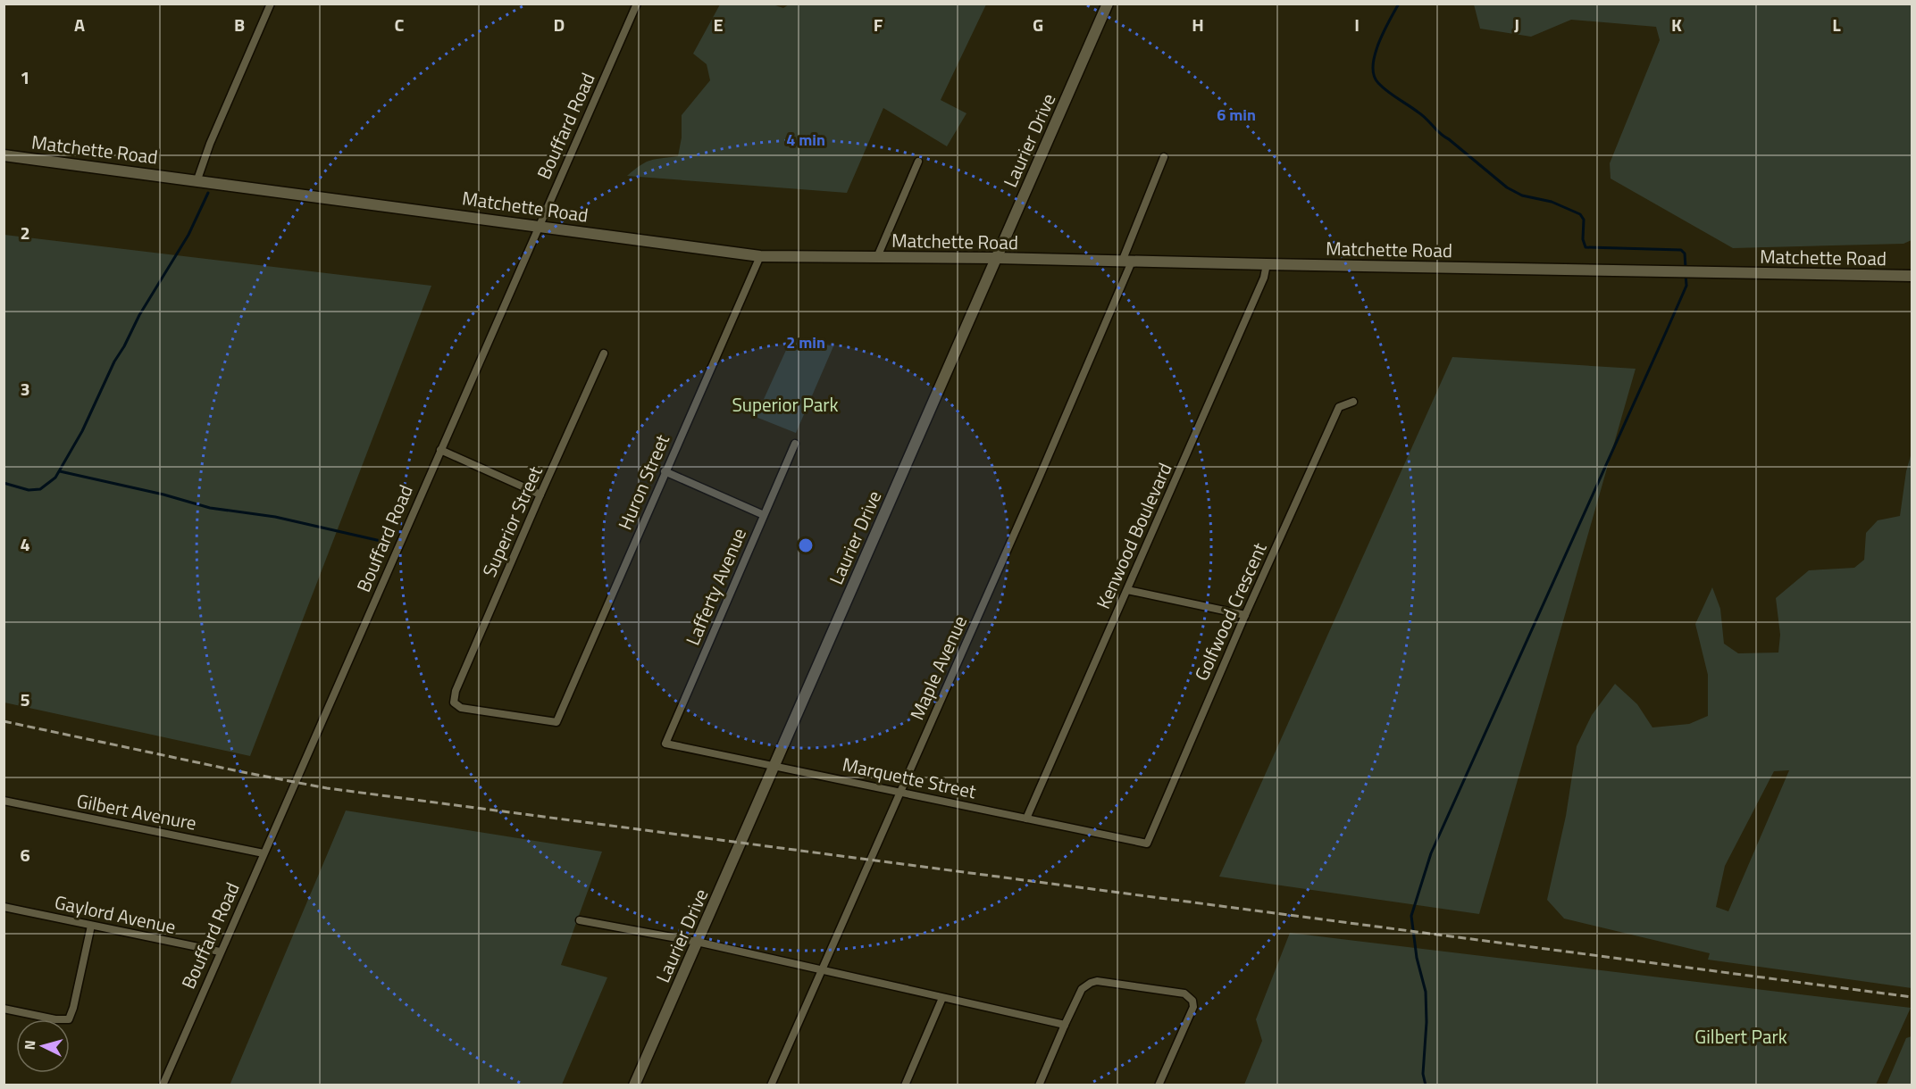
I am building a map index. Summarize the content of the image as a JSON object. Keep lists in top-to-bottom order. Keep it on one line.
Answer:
{"streets":{"street":["Bouffard Road","Laurier Drive","Matchette Road","Huron Street","Superior Street","Kenwood Boulevard","Lafferty Avenue","Golfwood Crescent","Maple Avenue","Marquette Street","Gilbert Avenure","Gaylord Avenue"]},"crossings":[["Bouffard Road","Matchette Road"],["Bouffard Road","Gilbert Avenure"],["Bouffard Road","Gaylord Avenue"],["Laurier Drive","Matchette Road"],["Laurier Drive","Marquette Street"],["Matchette Road","Huron Street"],["Matchette Road","Kenwood Boulevard"],["Matchette Road","Maple Avenue"],["Huron Street","Superior Street"],["Kenwood Boulevard","Marquette Street"],["Lafferty Avenue","Marquette Street"],["Golfwood Crescent","Marquette Street"],["Maple Avenue","Marquette Street"]],"parks":["Superior Park","Gilbert Park"],"north":"left","grid":{"columns":["A","B","C","D","E","F","G","H","I","J","K","L"],"rows":["1","2","3","4","5","6"]},"rings":["6 min","4 min","2 min"]}
